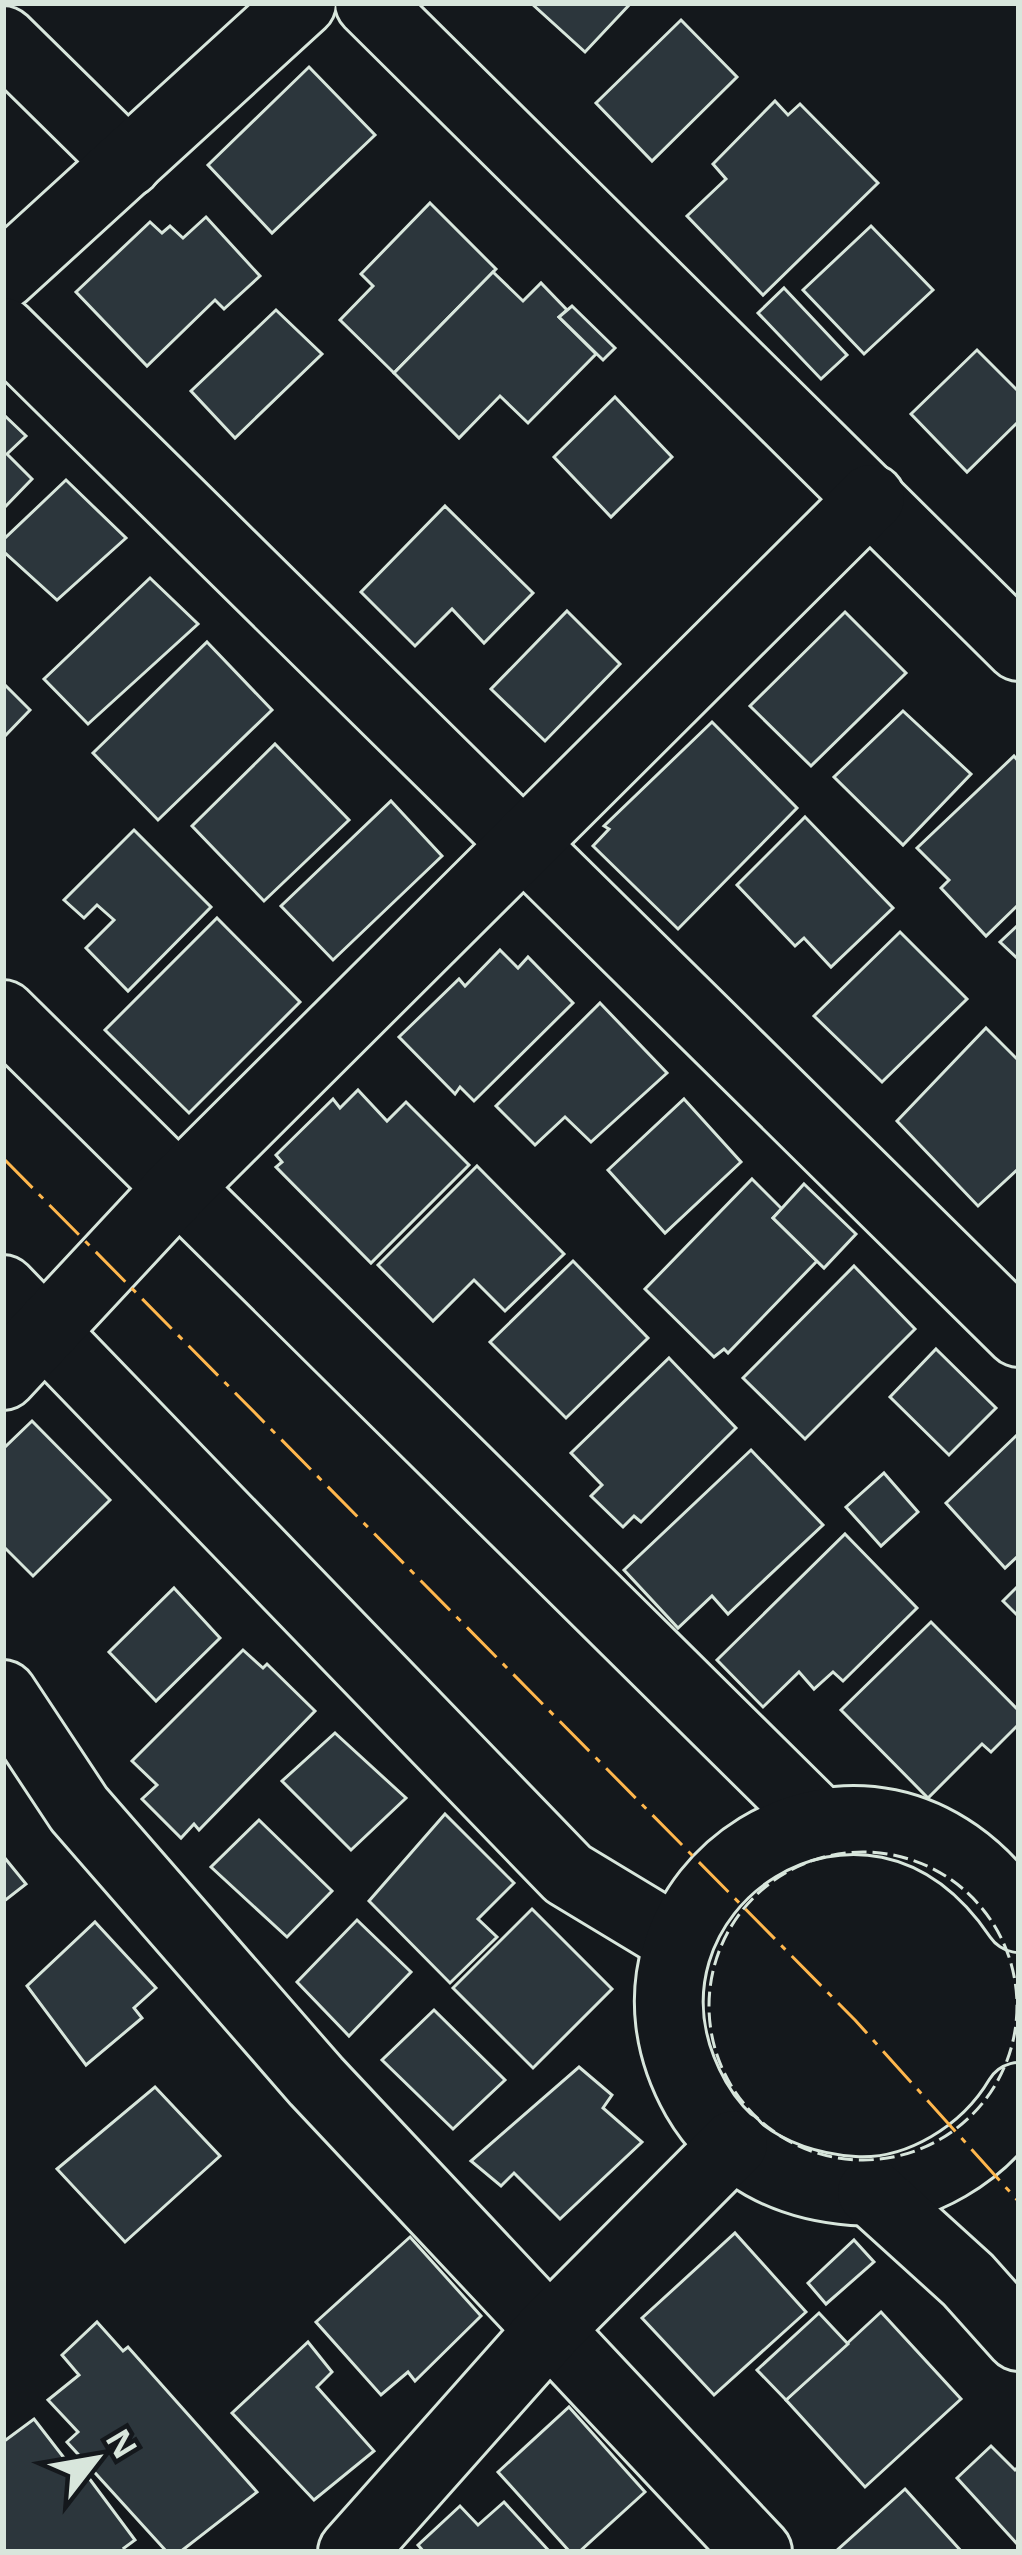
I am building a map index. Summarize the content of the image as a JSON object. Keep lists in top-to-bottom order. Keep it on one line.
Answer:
{"north":"top right"}
